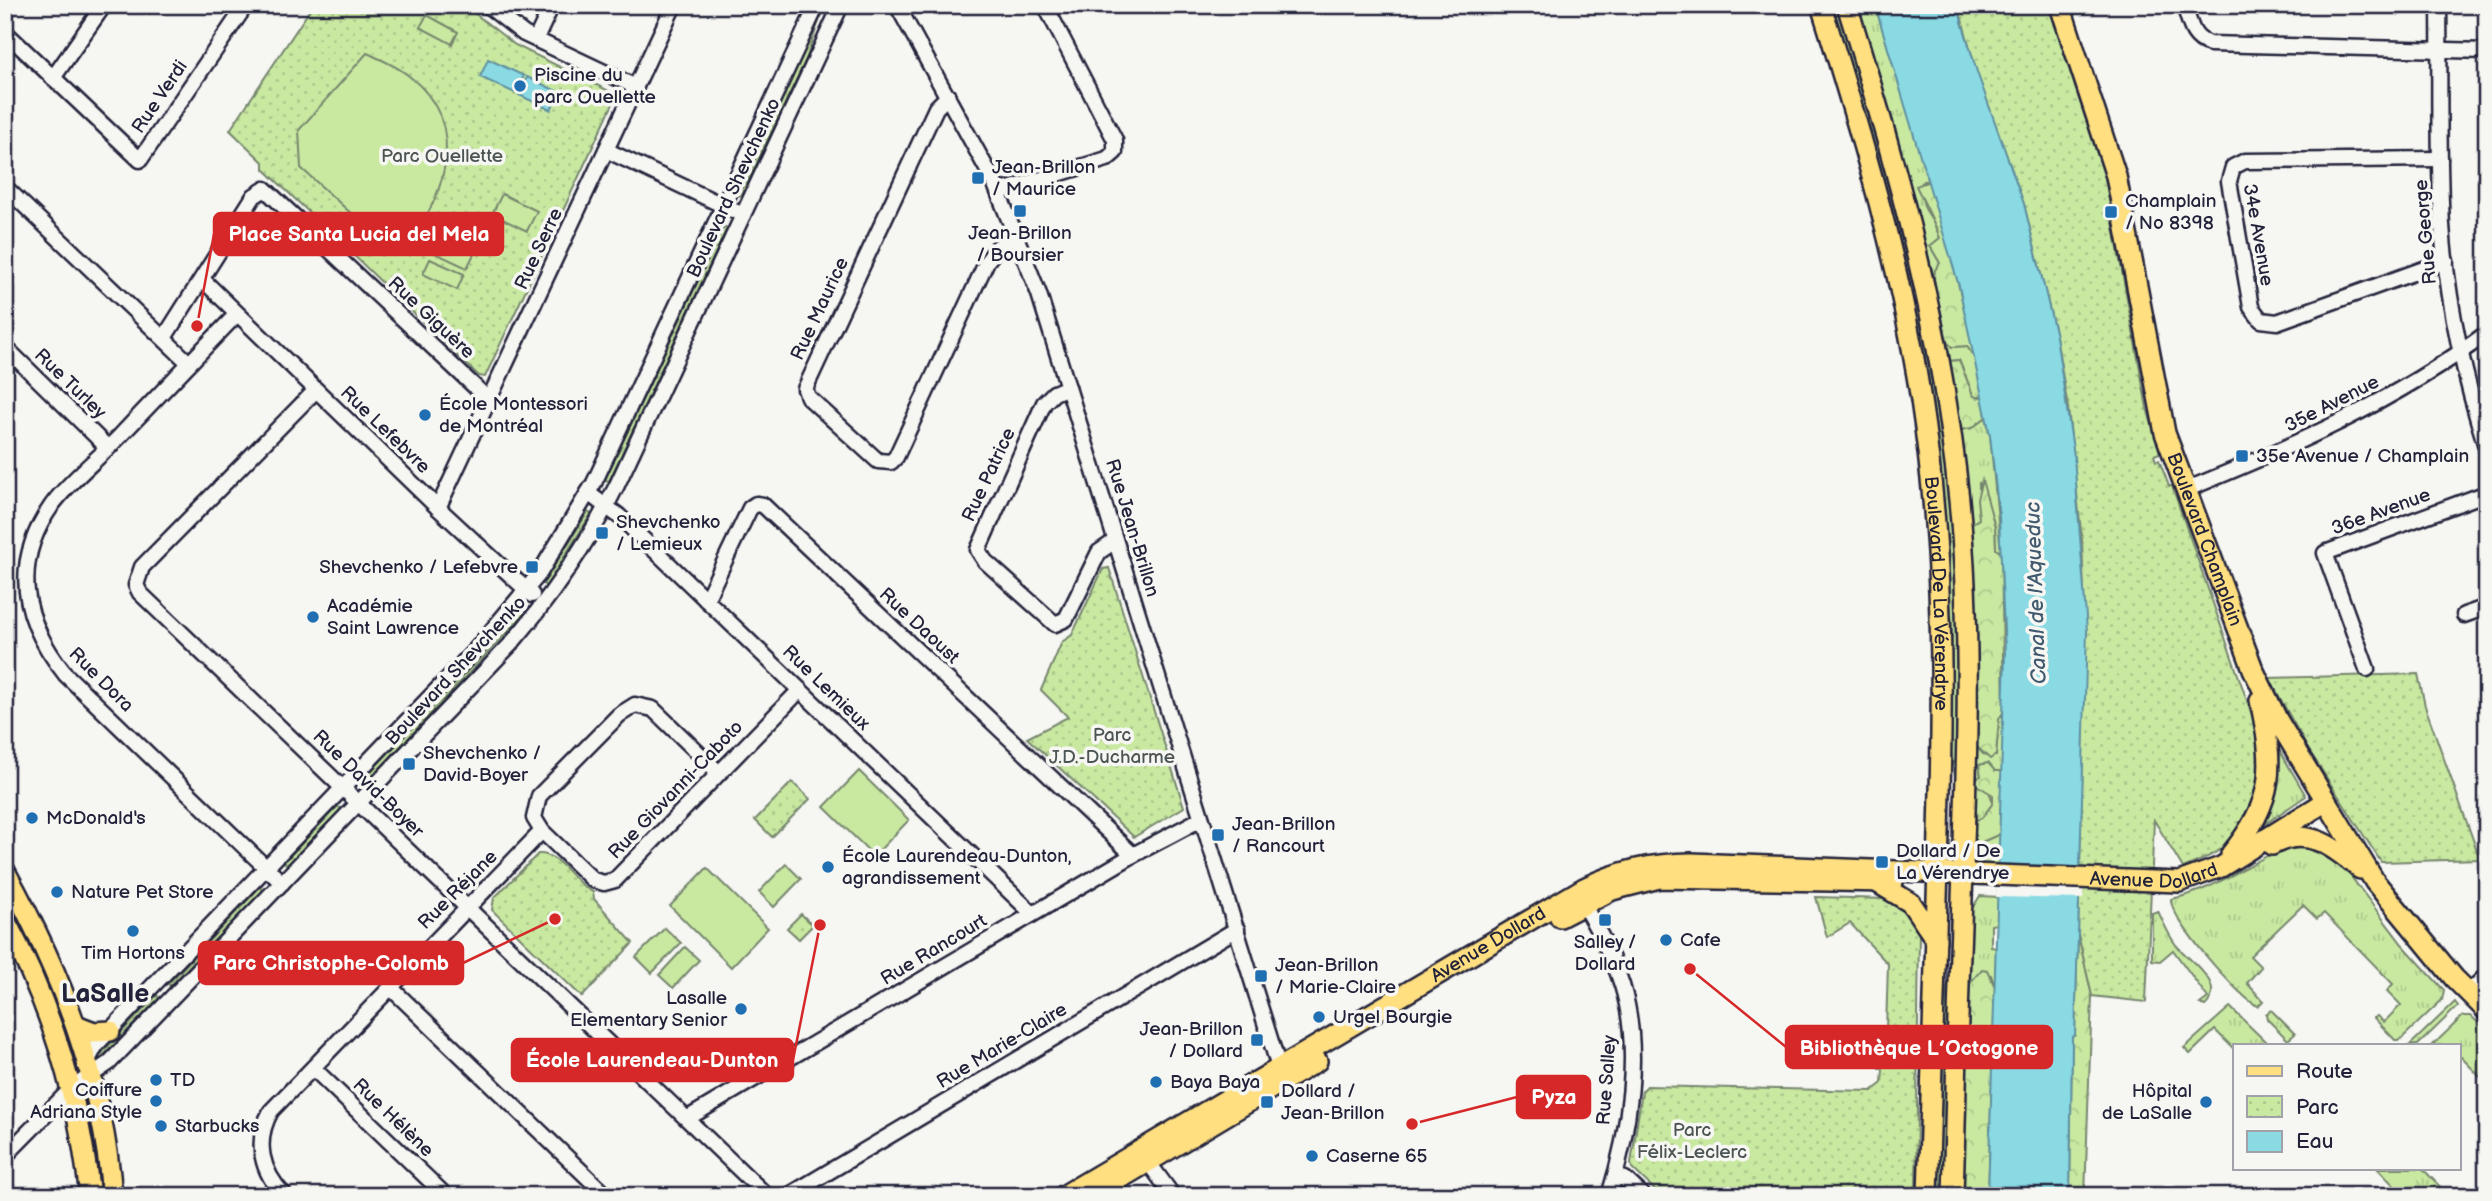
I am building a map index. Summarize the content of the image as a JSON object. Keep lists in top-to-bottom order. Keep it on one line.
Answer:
{"streets":{"main road":["Boulevard Champlain","Boulevard De La Vérendrye","Avenue Dollard"],"street":["Rue Verdi","Boulevard Shevchenko","Rue George","34e Avenue","Rue Serre","Rue Maurice","Rue Giguère","Rue Turley","35e Avenue","Rue Lefebvre","Rue Patrice","36e Avenue","Rue Jean-Brillon","Rue Daoust","Rue Dora","Rue Lemieux","Rue David-Boyer","Rue Giovanni-Caboto","Rue Réjane","Rue Rancourt","Rue Marie-Claire","Rue Salley","Rue Hélène"]},"crossings":[["Boulevard Shevchenko","Rue Lefebvre"],["Boulevard Shevchenko","Rue Dora"],["Boulevard Shevchenko","Rue Lemieux"],["Boulevard Shevchenko","Rue David-Boyer"],["Rue George","34e Avenue"],["Rue George","35e Avenue"],["Rue Serre","Rue Giguère"],["Rue Serre","Rue Lefebvre"],["Rue Maurice","Rue Jean-Brillon"],["Rue Giguère","Rue Lefebvre"],["Rue Turley","Rue Dora"],["35e Avenue","Boulevard Champlain"],["Rue Lefebvre","Rue Dora"],["Rue Lefebvre","Rue David-Boyer"],["Rue Patrice","Rue Jean-Brillon"],["Rue Jean-Brillon","Avenue Dollard"],["Rue Jean-Brillon","Rue Rancourt"],["Rue Jean-Brillon","Rue Marie-Claire"],["Boulevard Champlain","Avenue Dollard"],["Boulevard De La Vérendrye","Avenue Dollard"],["Rue Daoust","Rue Lemieux"],["Rue Daoust","Rue Rancourt"],["Rue Lemieux","Rue Giovanni-Caboto"],["Rue Lemieux","Rue Rancourt"],["Rue David-Boyer","Rue Réjane"],["Rue David-Boyer","Rue Rancourt"],["Rue Giovanni-Caboto","Rue Réjane"],["Avenue Dollard","Rue Salley"],["Rue Réjane","Rue Hélène"]],"districts":["LaSalle"],"water":["Canal de l'Aqueduc"],"parks":["Parc Ouellette","Parc J.D.-Ducharme","Parc Félix-Leclerc"],"places":{"other":["Piscine du parc Ouellette","Place Santa Lucia del Mela","École Montessori de Montréal","Académie Saint Lawrence","McDonald's","École Laurendeau-Dunton, agrandissement","Nature Pet Store","Parc Christophe-Colomb","École Laurendeau-Dunton","Tim Hortons","Cafe","Bibliothèque L’Octogone","Lasalle Elementary Senior","Urgel Bourgie","TD","Baya Baya","Coiffure Adriana Style","Hôpital de LaSalle","Pyza","Starbucks","Caserne 65"],"transit":["Jean-Brillon / Maurice","Jean-Brillon / Boursier","Champlain / No 8398","35e Avenue / Champlain","Shevchenko / Lemieux","Shevchenko / Lefebvre","Shevchenko / David-Boyer","Jean-Brillon / Rancourt","Dollard / De La Vérendrye","Salley / Dollard","Jean-Brillon / Marie-Claire","Jean-Brillon / Dollard","Dollard / Jean-Brillon"]},"legend":["Route","Parc","Eau"]}
